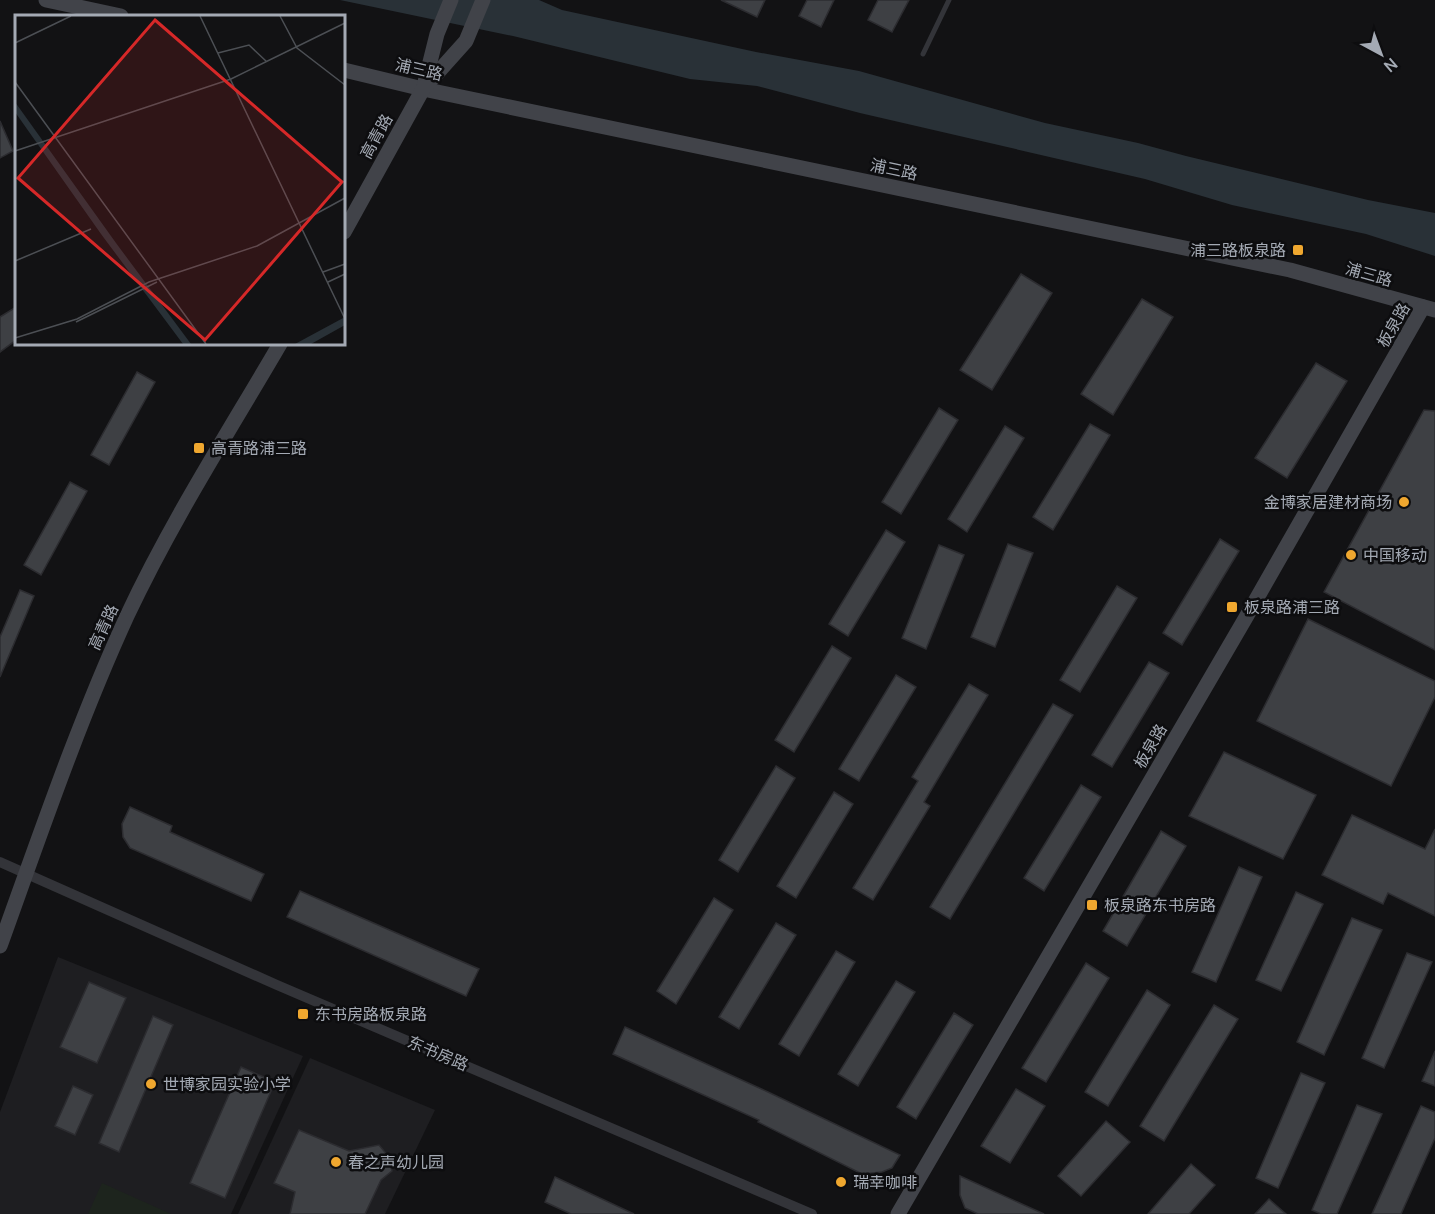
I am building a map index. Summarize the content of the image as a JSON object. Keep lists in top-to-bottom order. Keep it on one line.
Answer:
{"streets":{"main road":["浦三路","高青路","板泉路"],"street":["东书房路"]},"crossings":[["浦三路","高青路"],["浦三路","板泉路"],["高青路","东书房路"]],"places":{"transit":["浦三路板泉路","高青路浦三路","板泉路浦三路","板泉路东书房路","东书房路板泉路"],"other":["金博家居建材商场","中国移动","世博家园实验小学","春之声幼儿园","瑞幸咖啡"]},"north":"bottom right"}
